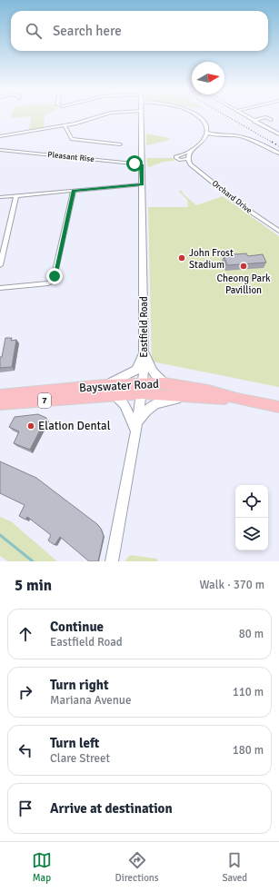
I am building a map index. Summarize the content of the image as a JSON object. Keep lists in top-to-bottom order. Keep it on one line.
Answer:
{"streets":{"main road":["Eastfield Road","Bayswater Road","7"],"street":["Pleasant Rise","Orchard Drive"]},"crossings":[["Pleasant Rise","Eastfield Road"],["Eastfield Road","Bayswater Road"]],"places":["John Frost Stadium","Cheong Park Pavillion","Elation Dental"],"north":"right","page":{"search":"Search here","heading":["5 min","Walk · 370 m"],"list":[["Continue","Eastfield Road","80 m"],["Turn right","Mariana Avenue","110 m"],["Turn left","Clare Street","180 m"],"Arrive at destination"],"nav":["Map","Directions","Saved"]}}
